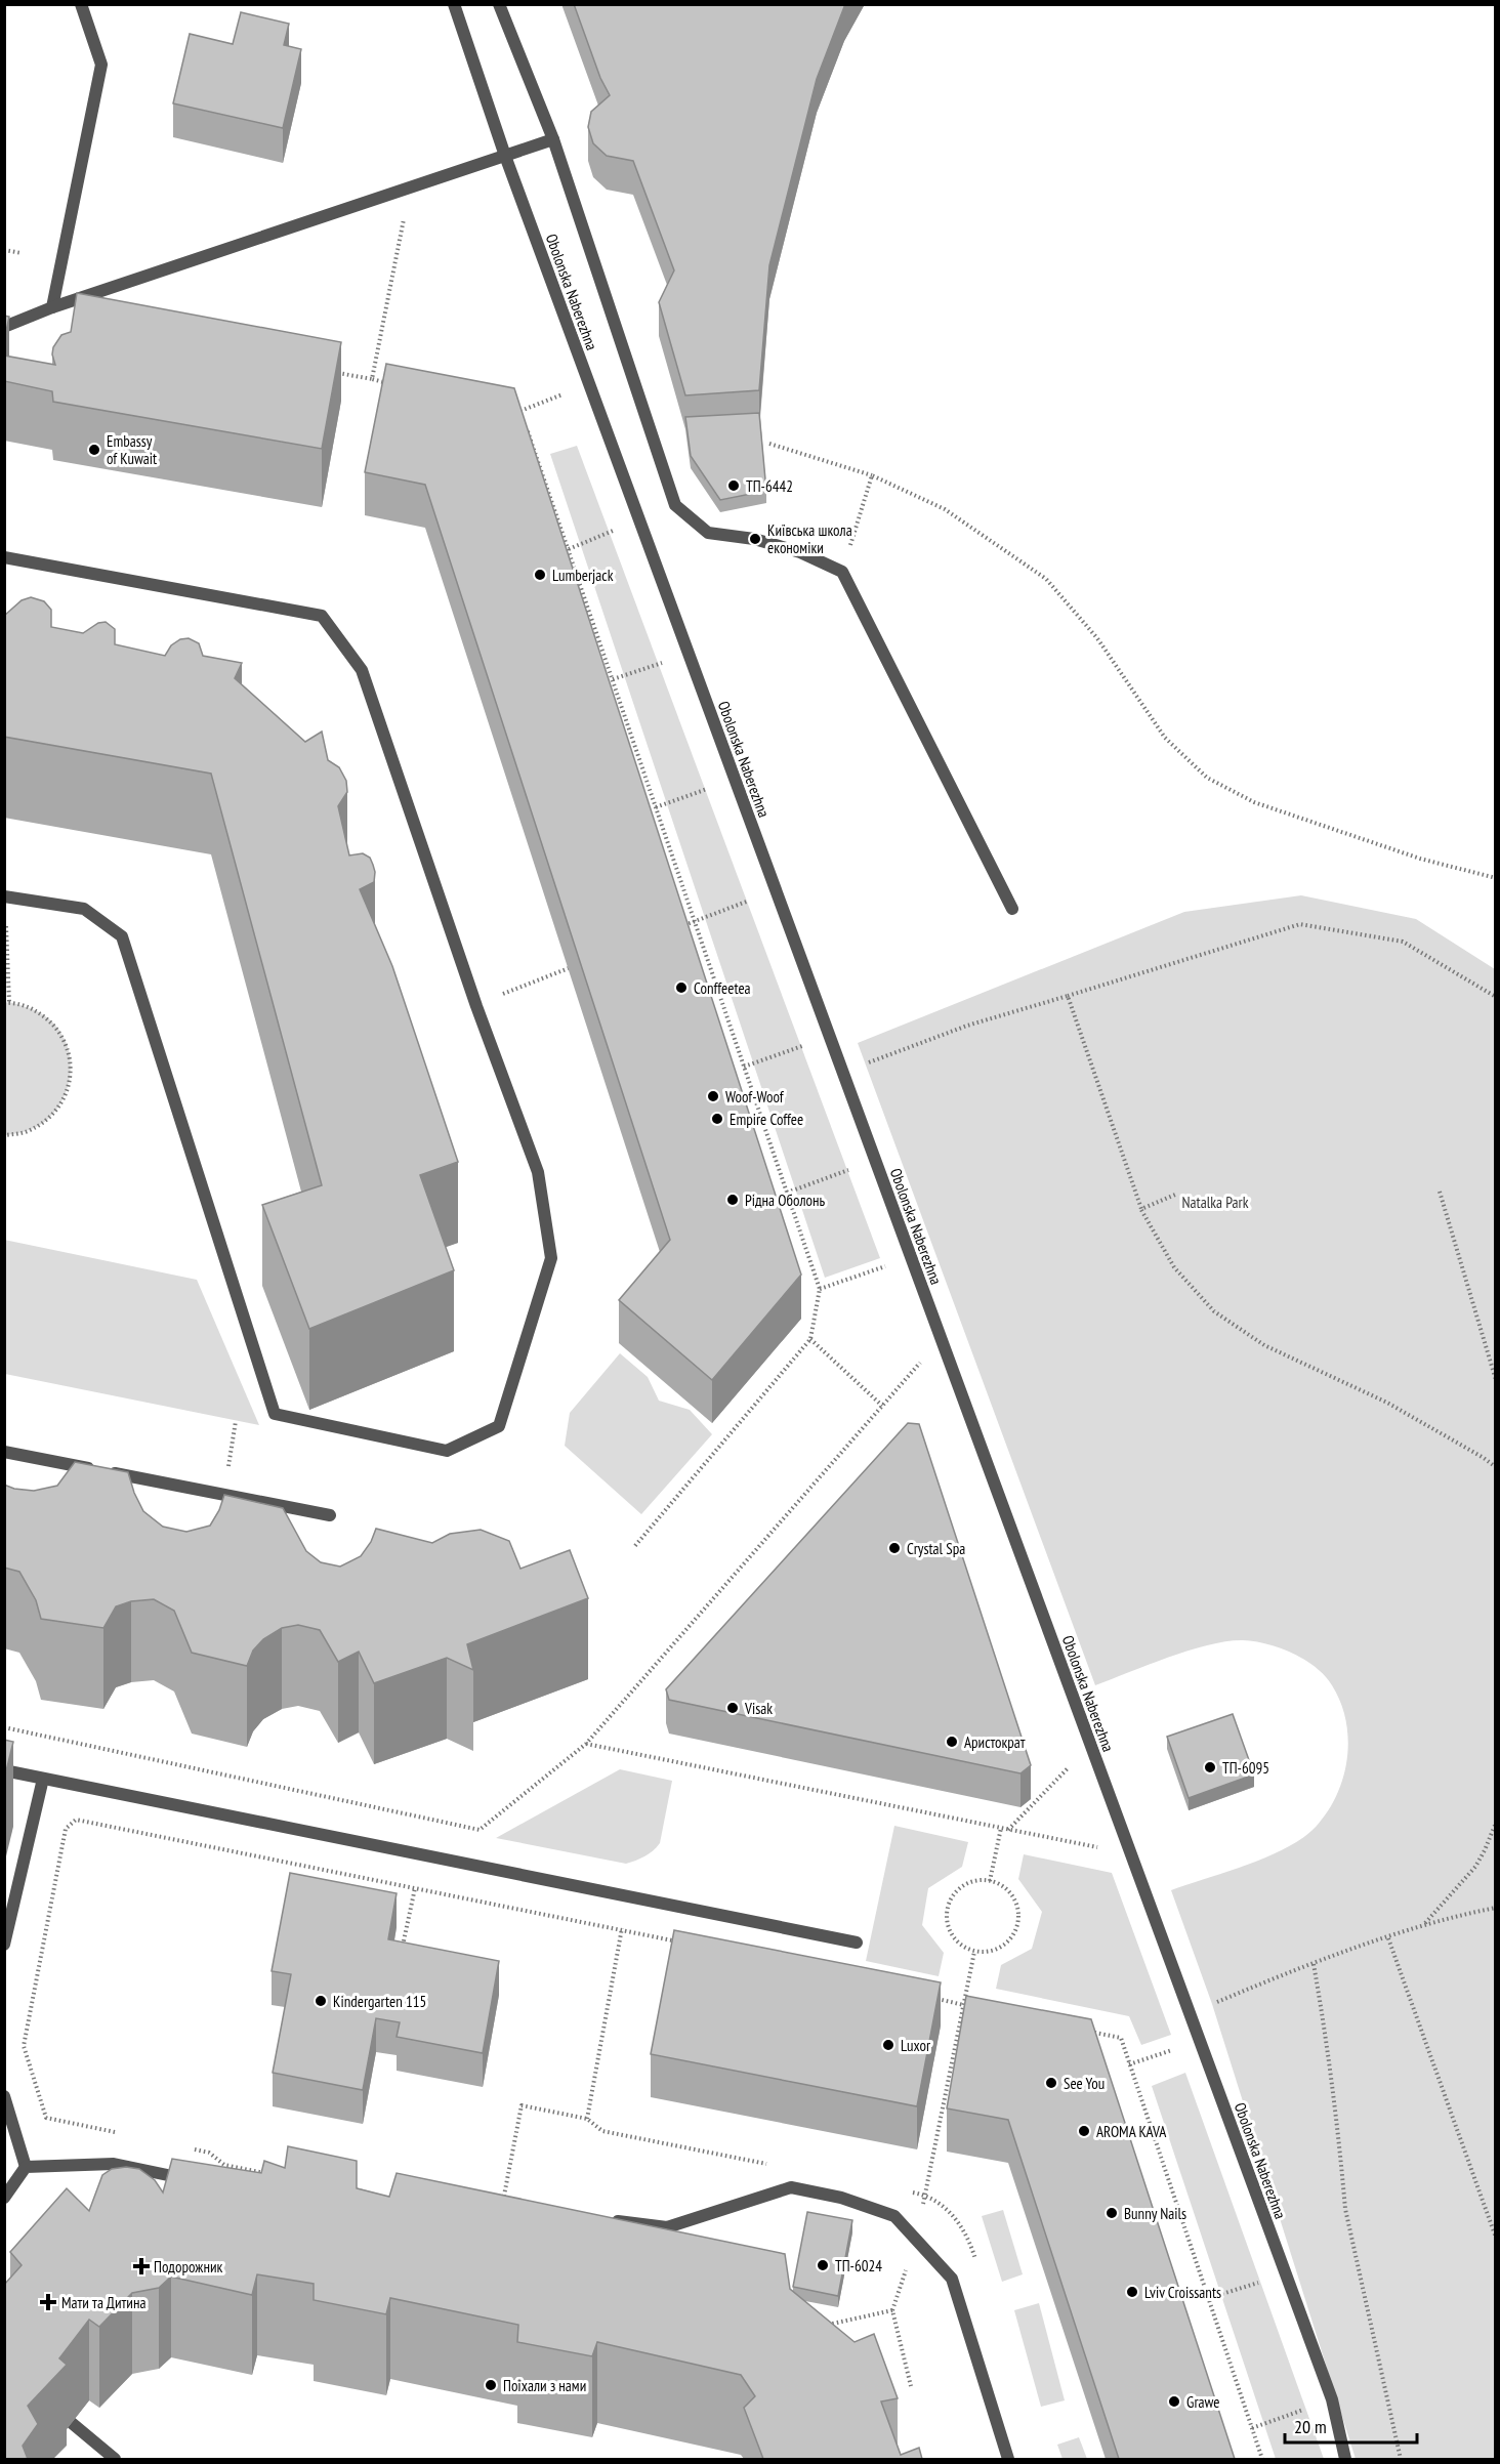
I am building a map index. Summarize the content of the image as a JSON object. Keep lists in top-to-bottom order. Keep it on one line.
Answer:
{"streets":{"street":["Obolonska Naberezhna"]},"parks":["Natalka Park"],"places":{"other":["Embassy of Kuwait","ТП-6442","Київська школа економіки","Lumberjack","Conffeetea","Woof-Woof","Empire Coffee","Рідна Оболонь","Crystal Spa","Visak","Аристократ","ТП-6095","Kindergarten 115","Luxor","See You","AROMA KAVA","Bunny Nails","ТП-6024","Lviv Croissants","Поїхали з нами","Grawe"],"health":["Подорожник","Мати та Дитина"]},"scale_bar":"20 m"}
